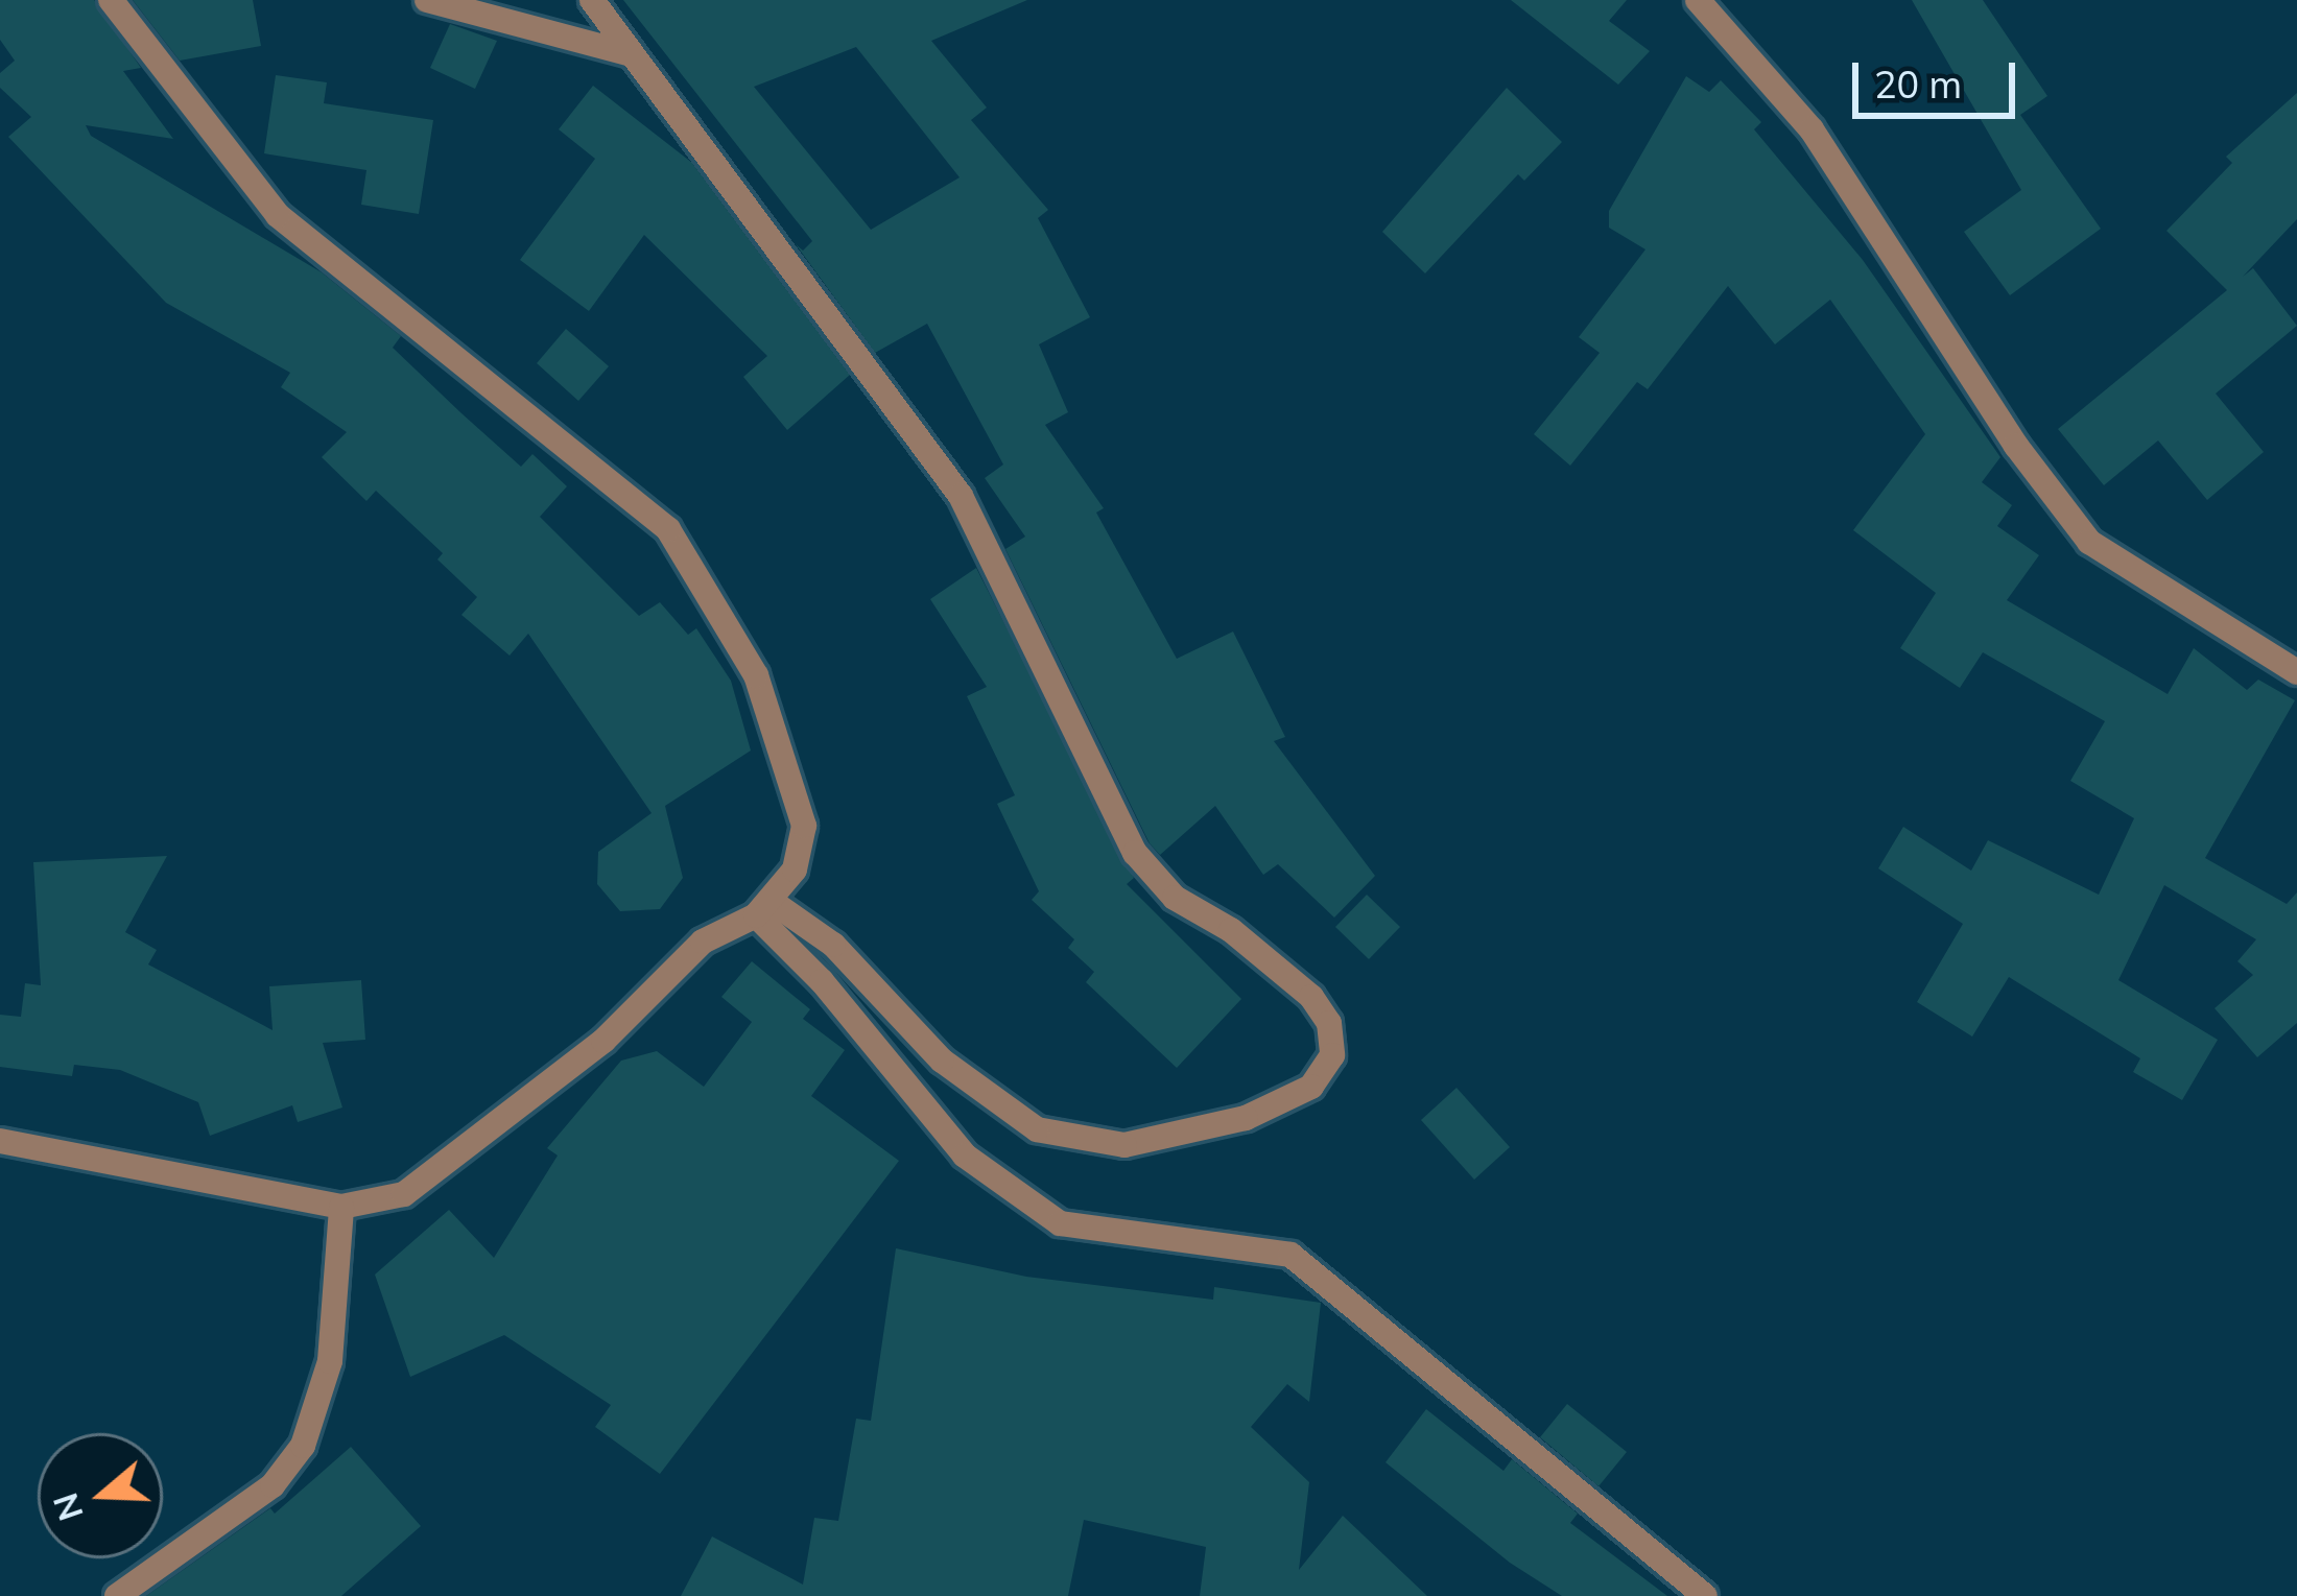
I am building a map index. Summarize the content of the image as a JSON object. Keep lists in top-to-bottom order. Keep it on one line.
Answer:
{"scale_bar":"20 m","north":"left"}
